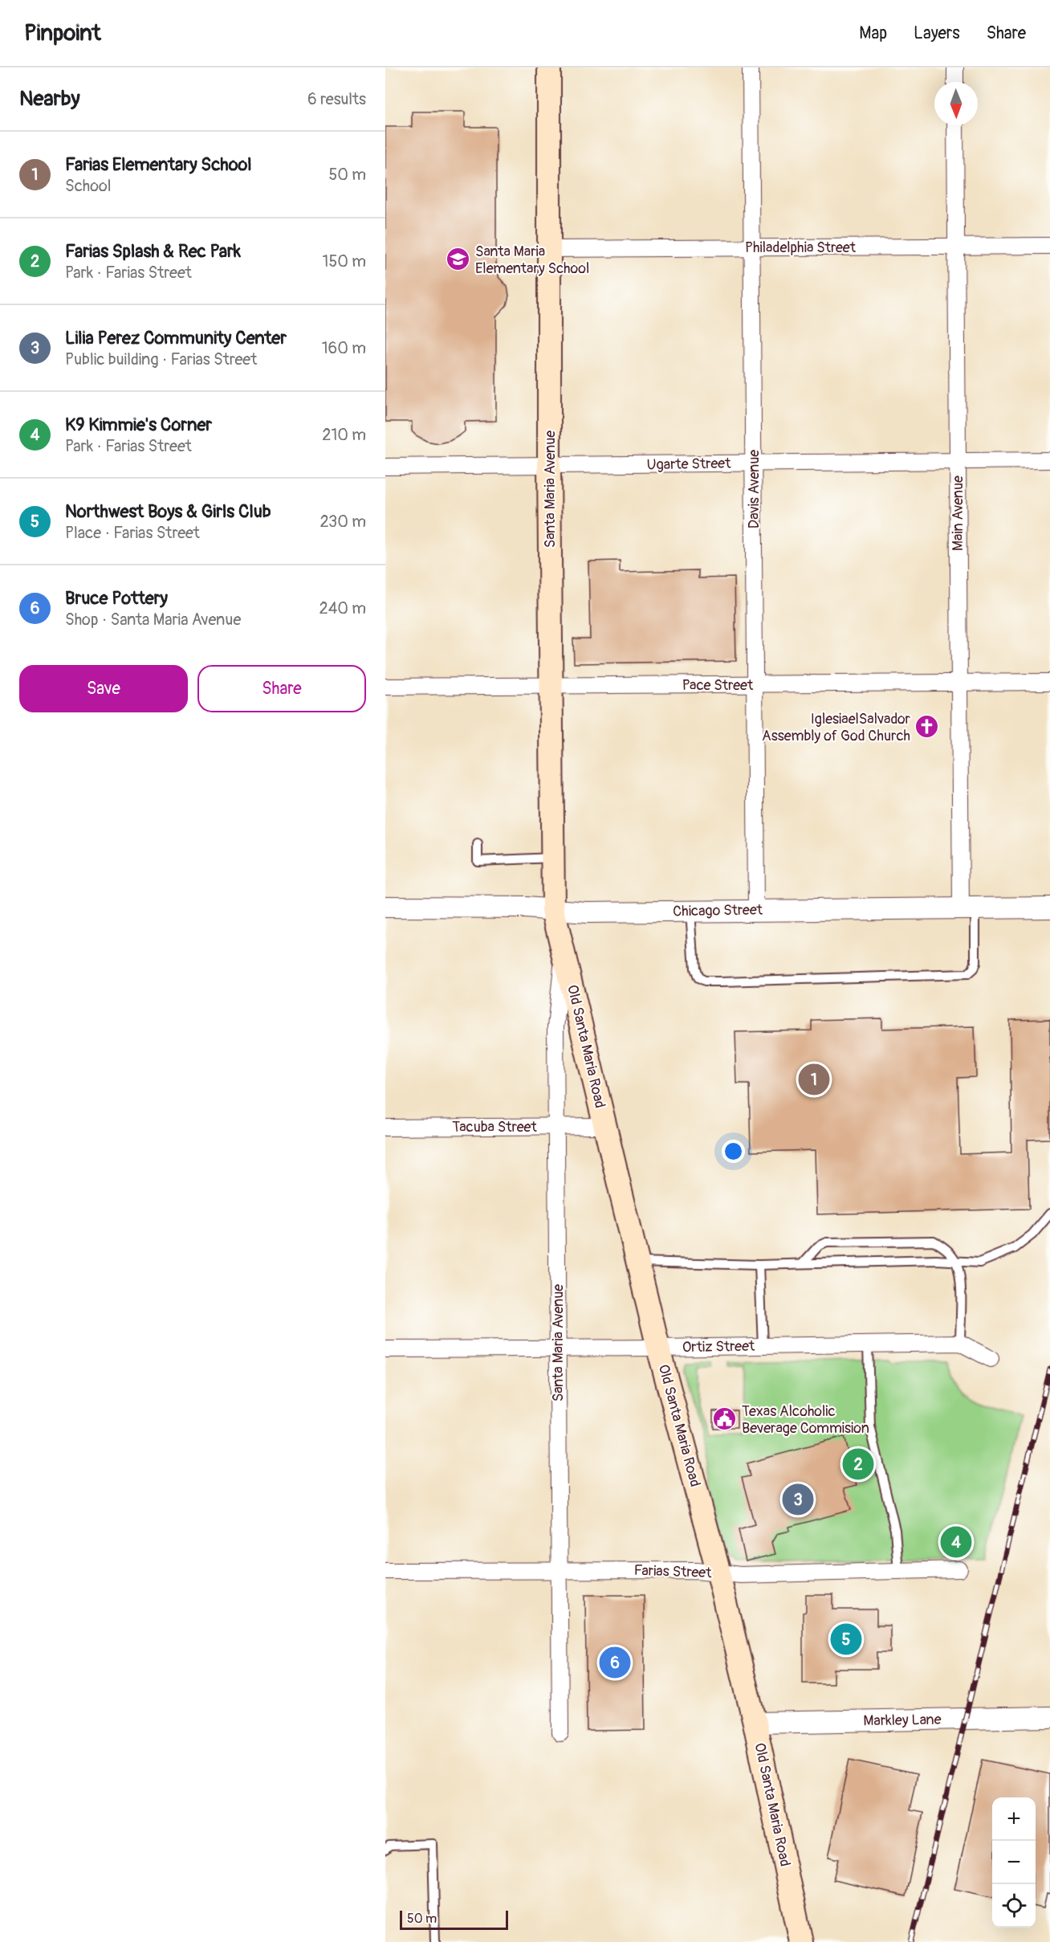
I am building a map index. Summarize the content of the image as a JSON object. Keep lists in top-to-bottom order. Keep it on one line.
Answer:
{"streets":{"main road":["Santa Maria Avenue","Old Santa Maria Road"],"street":["Philadelphia Street","Ugarte Street","Davis Avenue","Main Avenue","Pace Street","Chicago Street","Tacuba Street","Ortiz Street","Farias Street","Markley Lane"]},"crossings":[["Philadelphia Street","Santa Maria Avenue"],["Philadelphia Street","Davis Avenue"],["Philadelphia Street","Main Avenue"],["Ugarte Street","Santa Maria Avenue"],["Ugarte Street","Davis Avenue"],["Ugarte Street","Main Avenue"],["Santa Maria Avenue","Pace Street"],["Santa Maria Avenue","Chicago Street"],["Santa Maria Avenue","Old Santa Maria Road"],["Santa Maria Avenue","Tacuba Street"],["Santa Maria Avenue","Ortiz Street"],["Santa Maria Avenue","Farias Street"],["Davis Avenue","Pace Street"],["Davis Avenue","Chicago Street"],["Main Avenue","Pace Street"],["Main Avenue","Chicago Street"],["Chicago Street","Old Santa Maria Road"],["Old Santa Maria Road","Tacuba Street"],["Old Santa Maria Road","Ortiz Street"],["Old Santa Maria Road","Farias Street"],["Old Santa Maria Road","Markley Lane"]],"places":{"school or university":["Santa Maria Elementary School"],"church":["IglesiaelSalvador Assembly of God Church"],"public building":["Texas Alcoholic Beverage Commision"]},"scale_bar":"50 m","north":"bottom","page":{"header":"Pinpoint","nav":["Map","Layers","Share"],"heading":["Nearby","6 results"],"list":[{"mark":"1","name":"Farias Elementary School","note":"School","value":"50 m"},{"mark":"2","name":"Farias Splash & Rec Park","note":"Park · Farias Street","value":"150 m"},{"mark":"3","name":"Lilia Perez Community Center","note":"Public building · Farias Street","value":"160 m"},{"mark":"4","name":"K9 Kimmie's Corner","note":"Park · Farias Street","value":"210 m"},{"mark":"5","name":"Northwest Boys & Girls Club","note":"Place · Farias Street","value":"230 m"},{"mark":"6","name":"Bruce Pottery","note":"Shop · Santa Maria Avenue","value":"240 m"}],"buttons":["Save","Share"],"pins":["1","2","3","4","5","6"],"map_buttons":["+","−"],"scale":"50 m"}}
